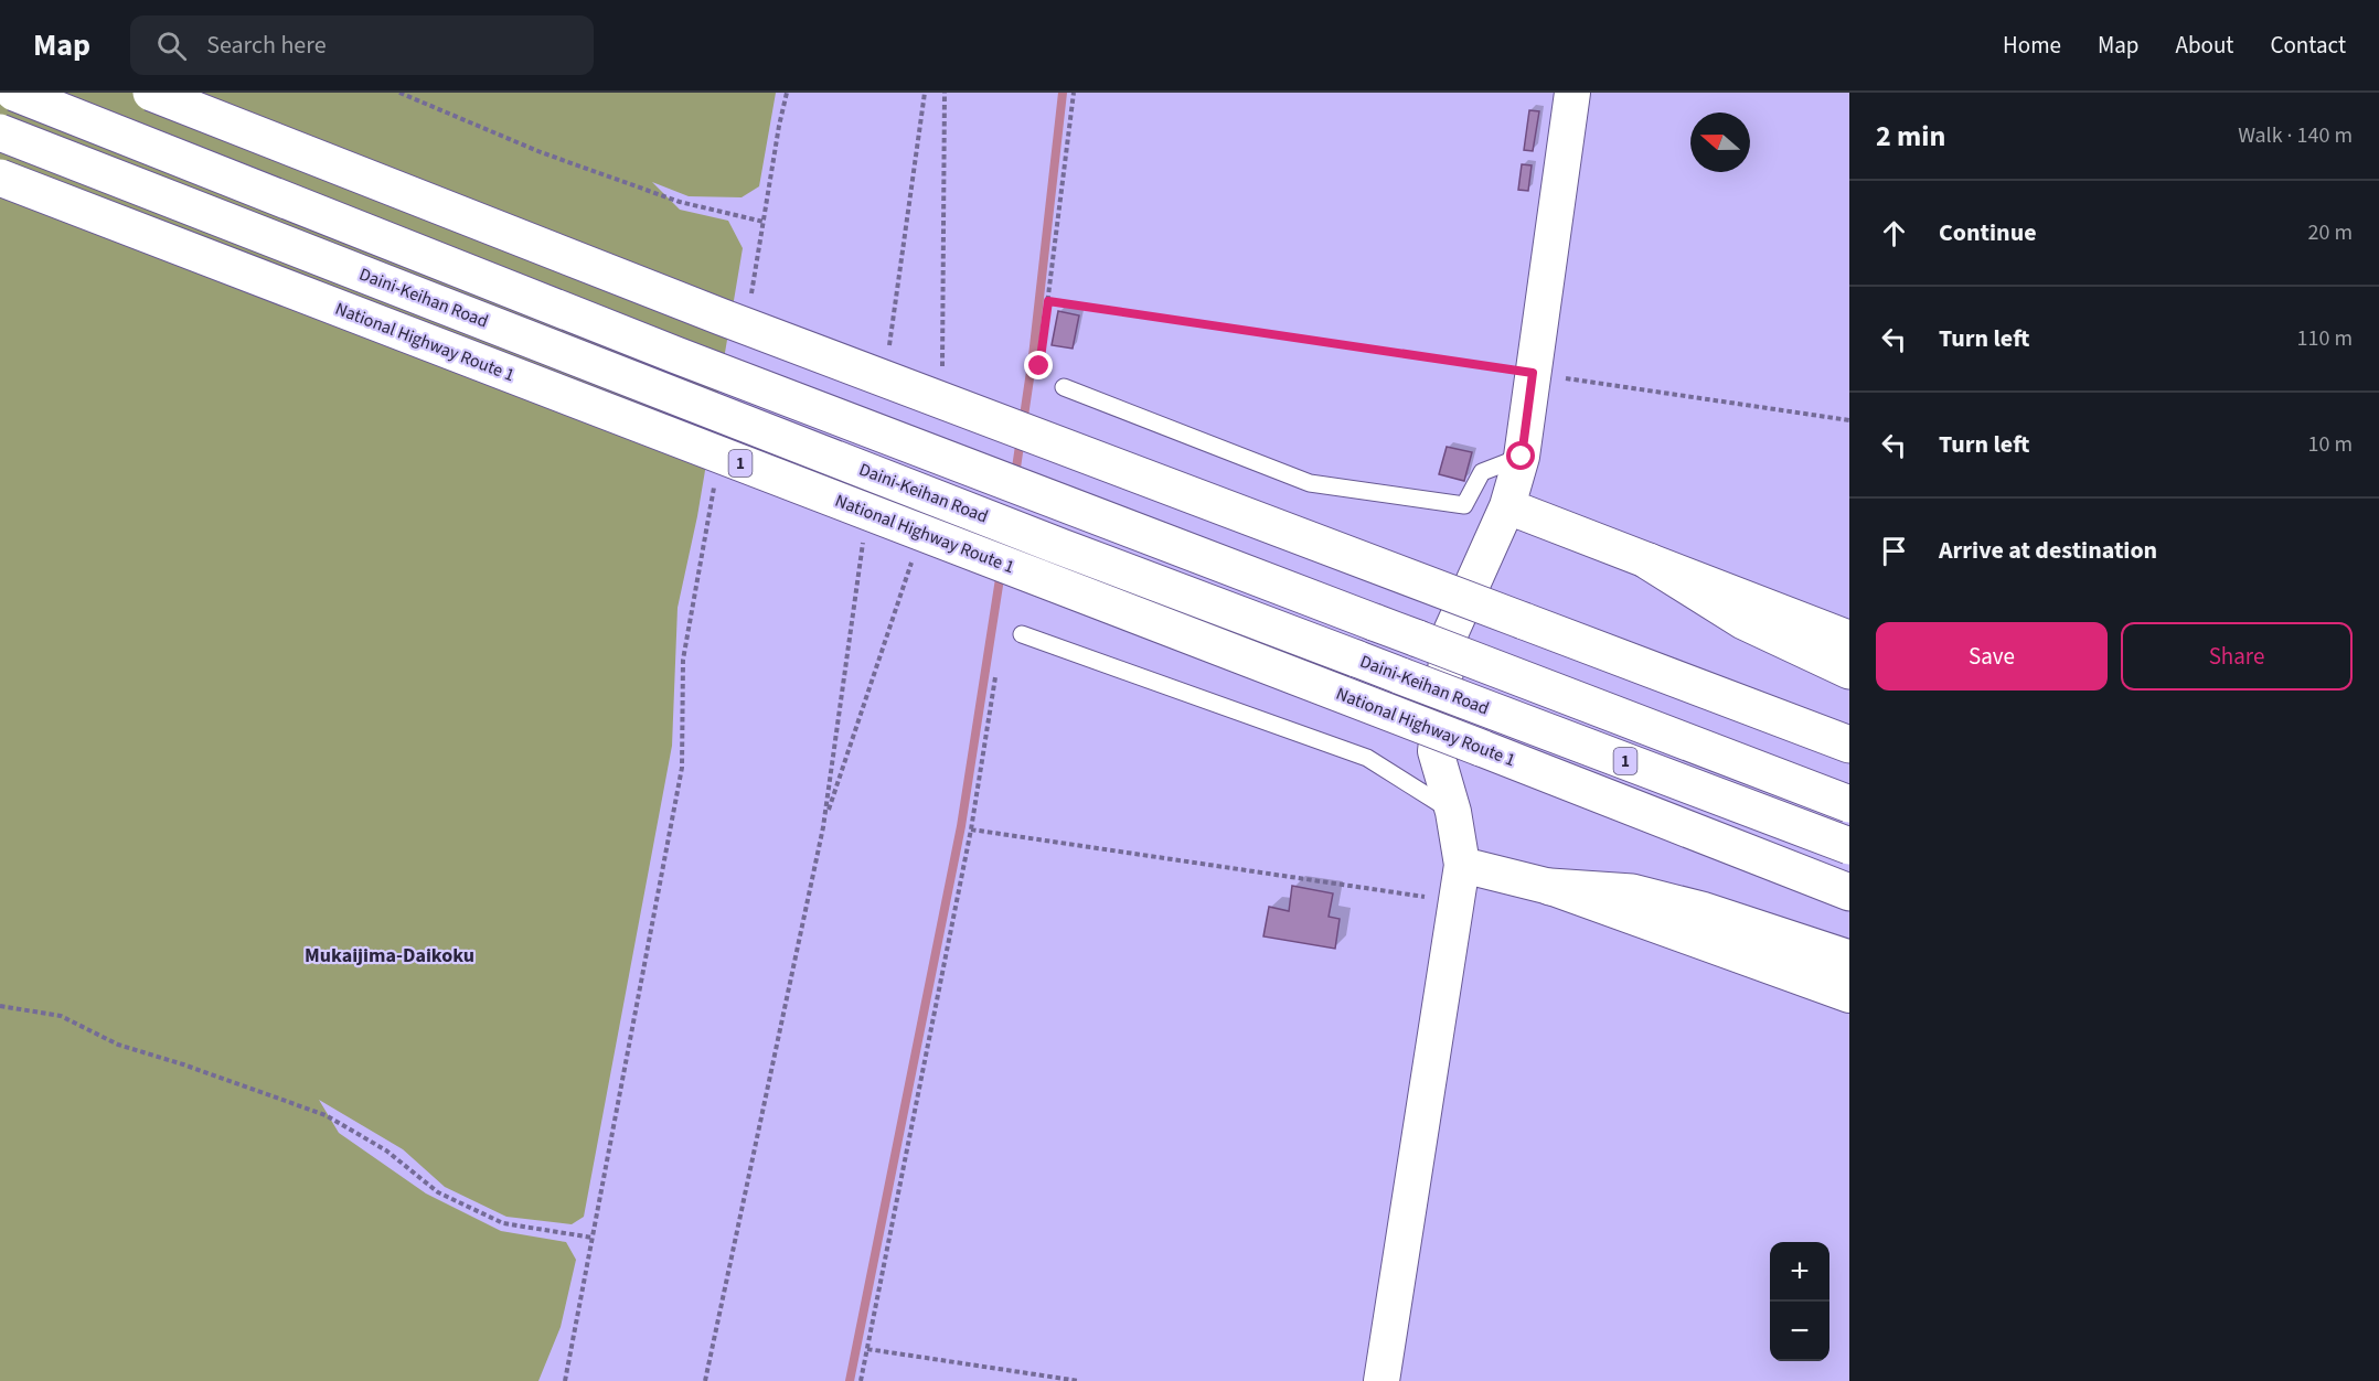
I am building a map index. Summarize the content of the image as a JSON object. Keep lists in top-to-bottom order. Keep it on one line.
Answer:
{"streets":{"highway":["Daini-Keihan Road","National Highway Route 1","1"]},"districts":["Mukaijima-Daikoku"],"north":"left","page":{"header":"Map","search":"Search here","nav":["Home","Map","About","Contact"],"heading":["2 min","Walk · 140 m"],"list":[["Continue","20 m"],["Turn left","110 m"],["Turn left","10 m"],"Arrive at destination"],"buttons":["Save","Share"],"map_buttons":["+","−"]}}
